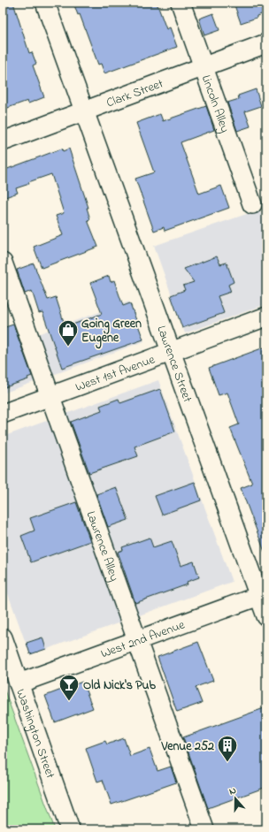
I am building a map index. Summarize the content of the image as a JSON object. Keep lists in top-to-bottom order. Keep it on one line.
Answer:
{"streets":{"street":["Clark Street","Lincoln Alley","Lawrence Street","West 1st Avenue","Lawrence Alley","West 2nd Avenue","Washington Street"]},"crossings":[["Clark Street","Lincoln Alley"],["Clark Street","Lawrence Street"],["Lawrence Street","West 1st Avenue"],["Lawrence Street","West 2nd Avenue"],["West 1st Avenue","Lawrence Alley"],["Lawrence Alley","West 2nd Avenue"],["West 2nd Avenue","Washington Street"]],"places":{"shop":["Going Green Eugene"],"bar":["Old Nick's Pub"],"building":["Venue 252"]},"north":"top"}
